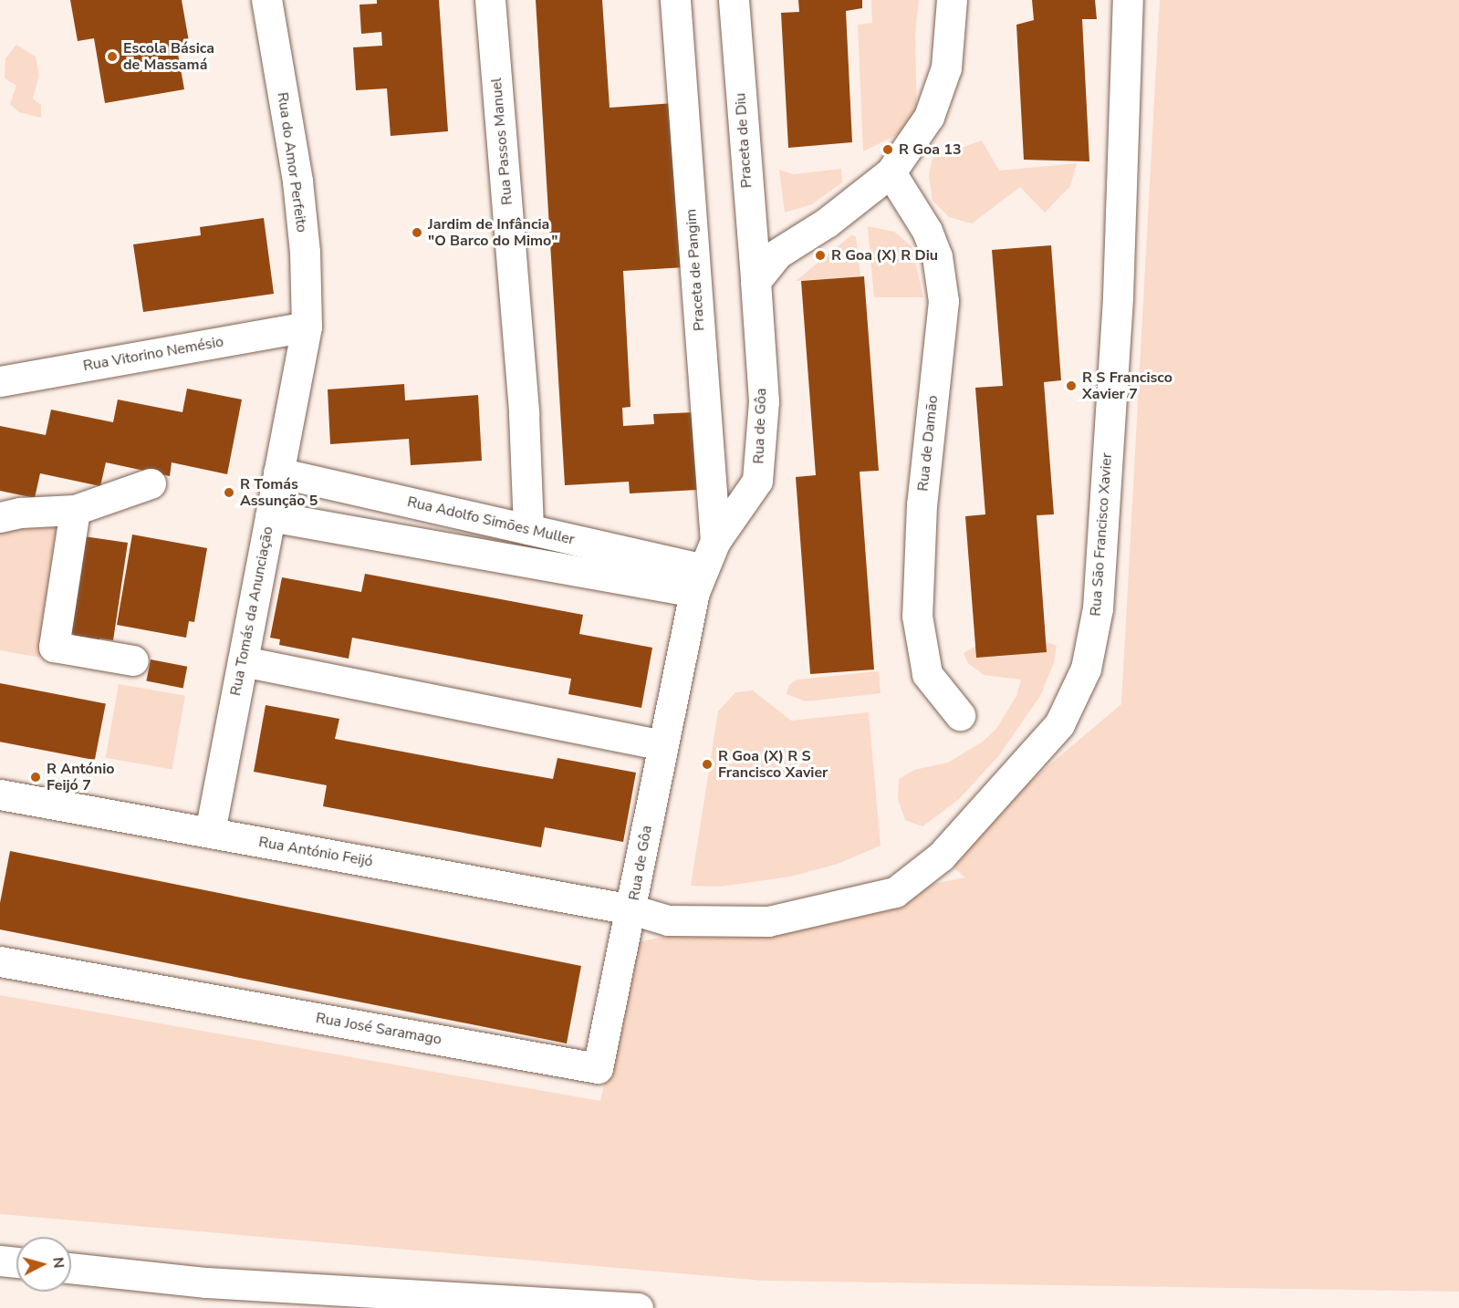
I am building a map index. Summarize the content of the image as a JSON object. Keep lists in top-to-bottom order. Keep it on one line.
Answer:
{"streets":{"main road":["Praceta de Diu","Rua Passos Manuel","Rua do Amor Perfeito","Praceta de Pangim","Rua Vitorino Nemésio","Rua de Gôa","Rua de Damão","Rua Adolfo Simões Muller","Rua São Francisco Xavier","Rua Tomás da Anunciação","Rua António Feijó","Rua José Saramago"]},"crossings":[["Praceta de Diu","Rua de Gôa"],["Rua Passos Manuel","Rua Adolfo Simões Muller"],["Rua do Amor Perfeito","Rua Vitorino Nemésio"],["Rua do Amor Perfeito","Rua Tomás da Anunciação"],["Praceta de Pangim","Rua de Gôa"],["Rua Vitorino Nemésio","Rua Tomás da Anunciação"],["Rua de Gôa","Rua Adolfo Simões Muller"],["Rua de Gôa","Rua São Francisco Xavier"],["Rua de Gôa","Rua António Feijó"],["Rua de Gôa","Rua José Saramago"],["Rua Adolfo Simões Muller","Rua Tomás da Anunciação"],["Rua São Francisco Xavier","Rua António Feijó"],["Rua São Francisco Xavier","Rua José Saramago"],["Rua Tomás da Anunciação","Rua António Feijó"],["Rua António Feijó","Rua José Saramago"]],"places":["Escola Básica de Massamá","R Goa 13","Jardim de Infância \"O Barco do Mimo\"","R Goa (X) R Diu","R S Francisco Xavier 7","R Tomás Assunção 5","R Goa (X) R S Francisco Xavier","R António Feijó 7"],"north":"right"}
